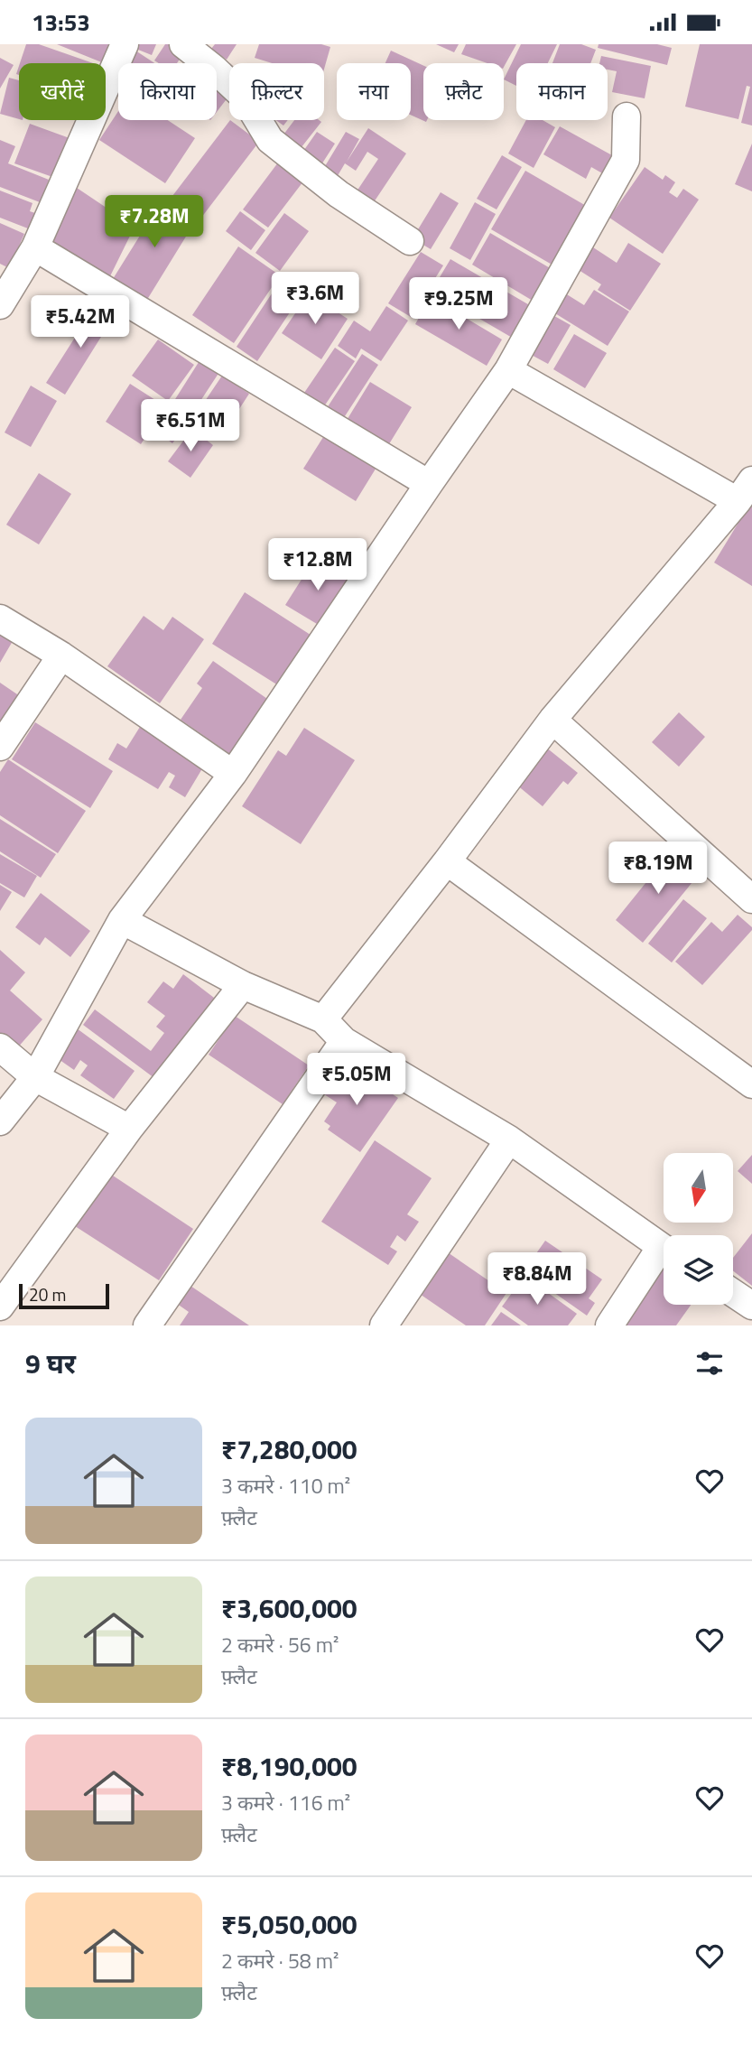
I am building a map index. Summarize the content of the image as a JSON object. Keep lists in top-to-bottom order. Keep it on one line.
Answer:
{"scale_bar":"20 m","north":"bottom","page":{"status":"13:53","chip":["खरीदें","किराया","फ़िल्टर","नया","फ़्लैट","मकान"],"price":["₹7.28M","₹3.6M","₹9.25M","₹5.42M","₹6.51M","₹12.8M","₹8.19M","₹5.05M","₹8.84M"],"scale":"20 m","heading":"9 घर","list":[{"name":"₹7,280,000","note":"3 कमरे · 110 m² · फ़्लैट"},{"name":"₹3,600,000","note":"2 कमरे · 56 m² · फ़्लैट"},{"name":"₹8,190,000","note":"3 कमरे · 116 m² · फ़्लैट"},{"name":"₹5,050,000","note":"2 कमरे · 58 m² · फ़्लैट"}]}}
